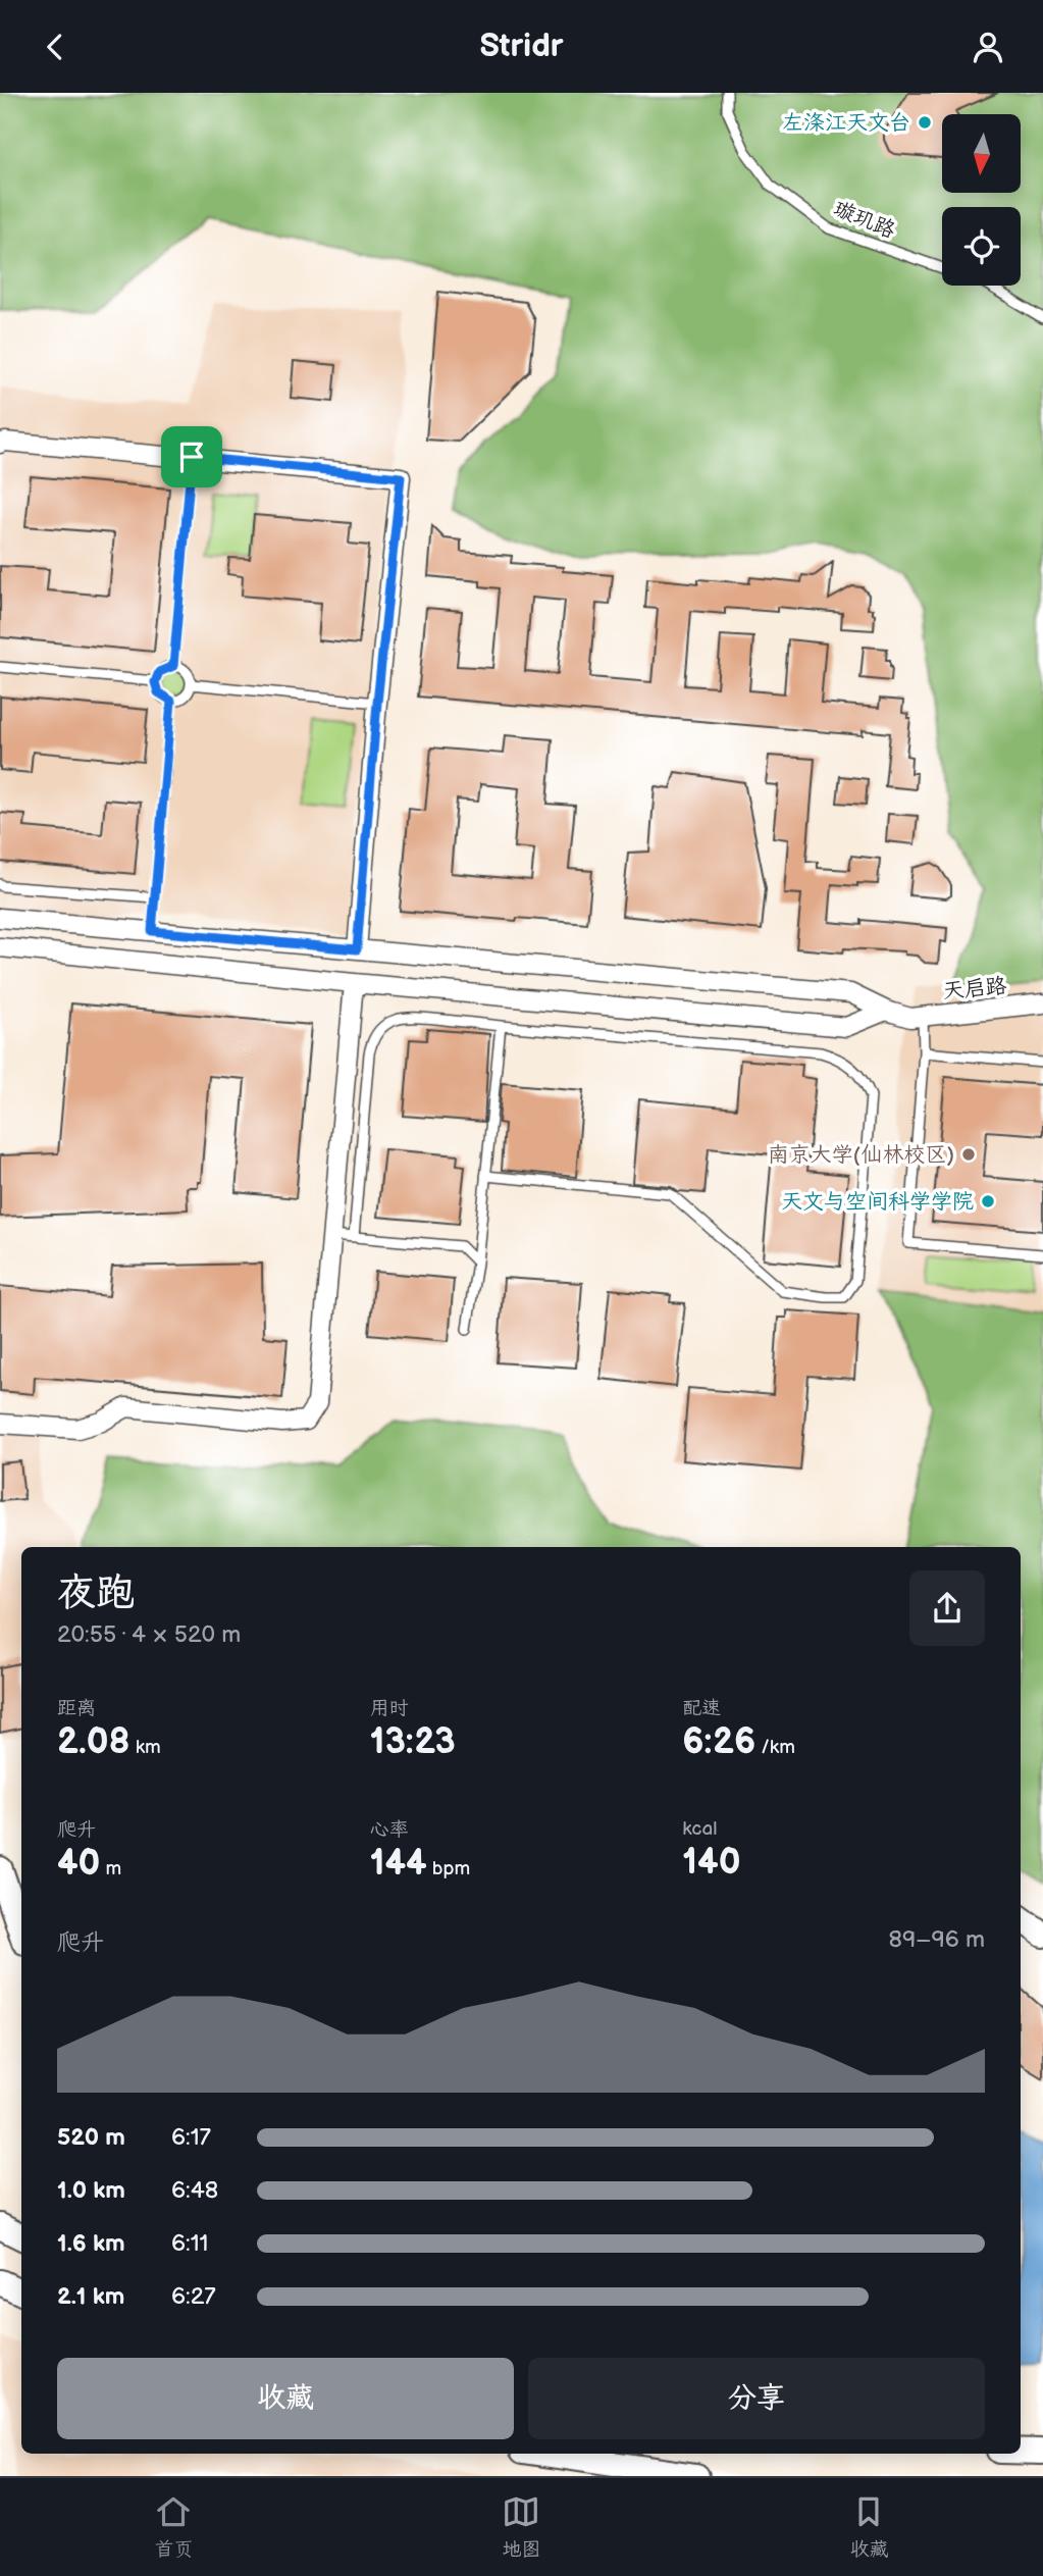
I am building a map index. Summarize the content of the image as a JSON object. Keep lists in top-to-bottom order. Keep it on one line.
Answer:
{"streets":{"street":["天启路"],"lane":["璇玑路"]},"places":["左涤江天文台","南京大学(仙林校区)","天文与空间科学学院"],"north":"bottom","page":{"header":"Stridr","heading":["夜跑","20:55 · 4 × 520 m"],"stats":[["距离","2.08 km"],["用时","13:23"],["配速","6:26 /km"],["爬升","40 m"],["心率","144 bpm"],["kcal","140"]],"chart":["爬升","89–96 m"],"list":[{"name":"520 m","note":"6:17"},{"name":"1.0 km","note":"6:48"},{"name":"1.6 km","note":"6:11"},{"name":"2.1 km","note":"6:27"}],"buttons":["收藏","分享"],"tabs":["首页","地图","收藏"]}}
